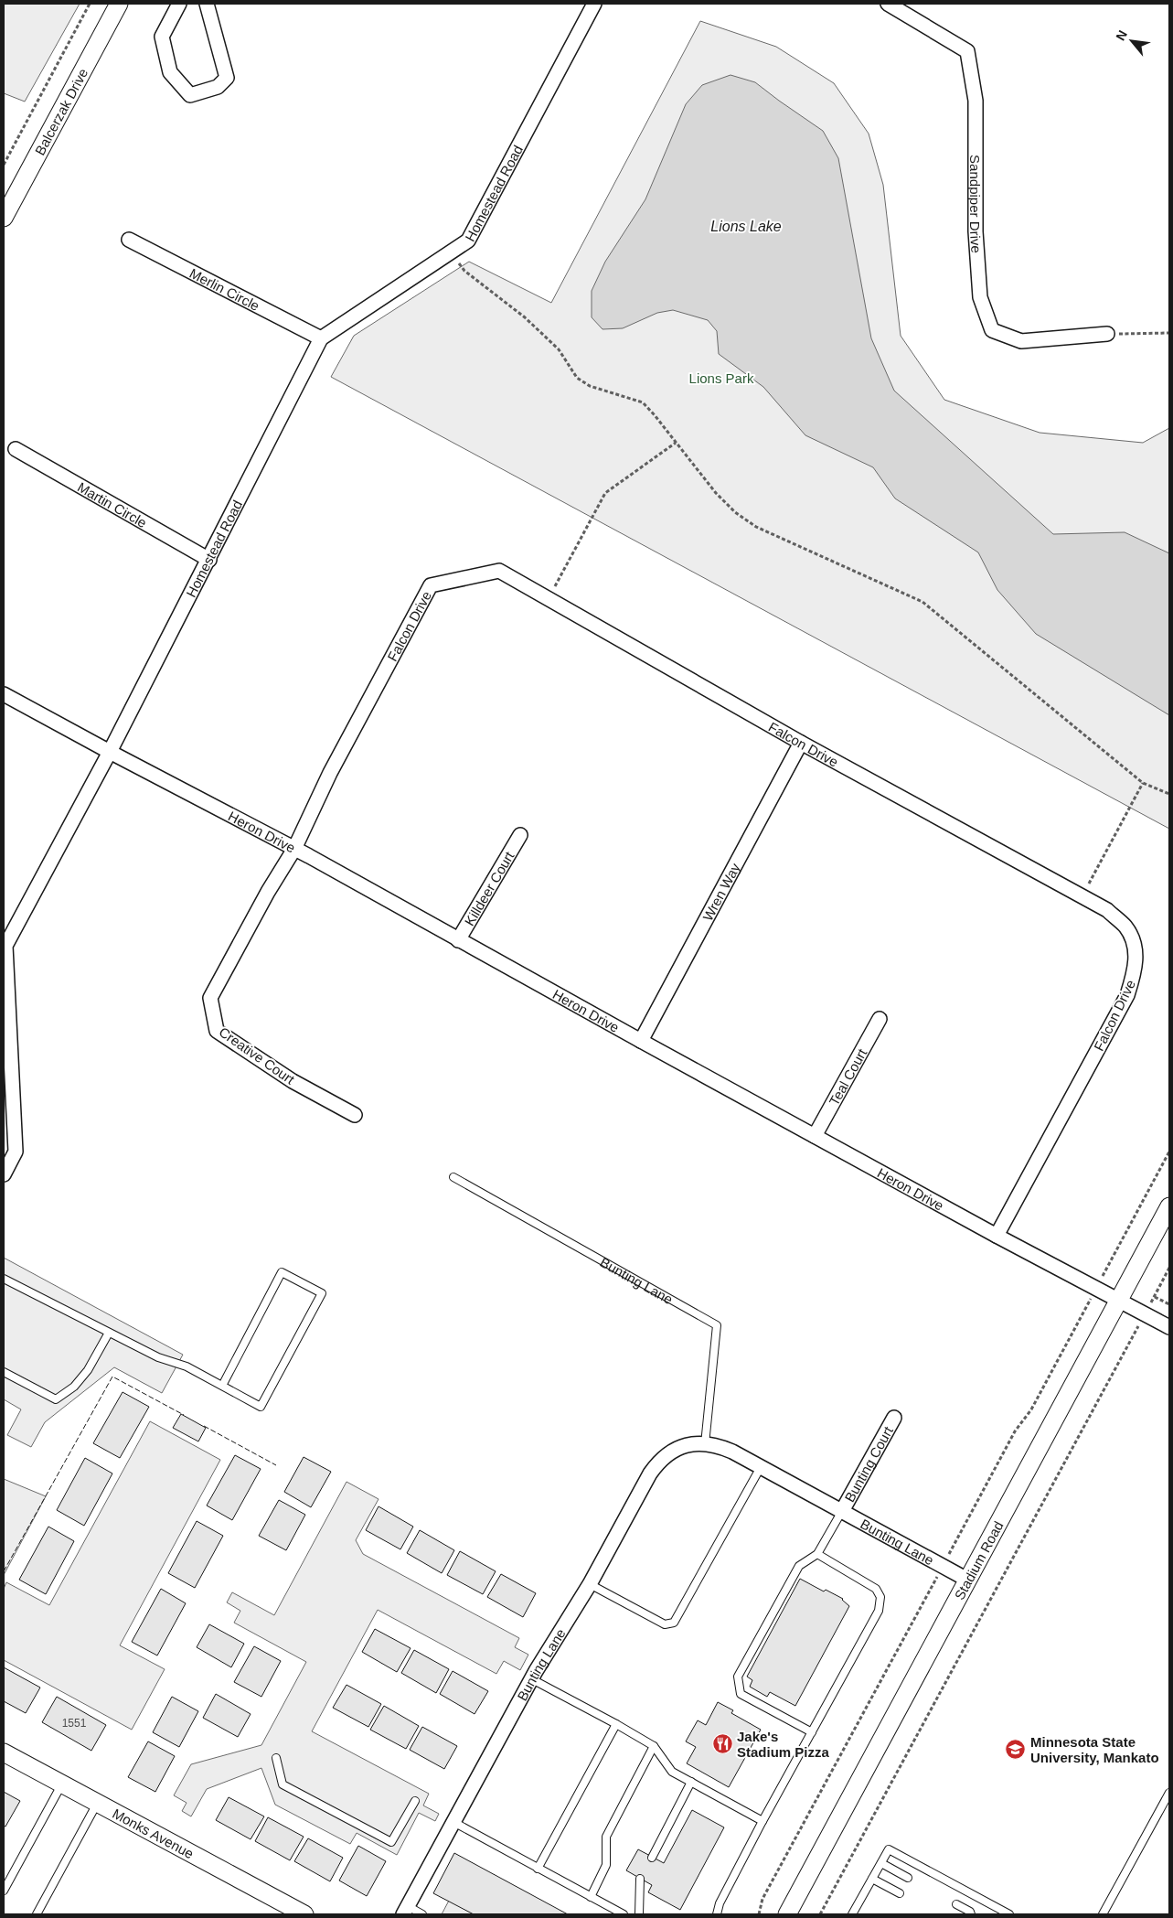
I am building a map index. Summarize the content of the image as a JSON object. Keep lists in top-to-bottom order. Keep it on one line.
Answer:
{"streets":{"street":["Balcerzak Drive","Homestead Road","Sandpiper Drive","Merlin Circle","Martin Circle","Falcon Drive","Heron Drive","Killdeer Court","Wren Way","Creative Court","Teal Court","Bunting Lane","Bunting Court","Stadium Road","Monks Avenue"]},"crossings":[["Homestead Road","Merlin Circle"],["Homestead Road","Martin Circle"],["Homestead Road","Heron Drive"],["Falcon Drive","Heron Drive"],["Falcon Drive","Wren Way"],["Falcon Drive","Creative Court"],["Heron Drive","Killdeer Court"],["Heron Drive","Wren Way"],["Heron Drive","Creative Court"],["Heron Drive","Teal Court"],["Heron Drive","Stadium Road"],["Bunting Lane","Bunting Court"],["Bunting Lane","Stadium Road"]],"water":["Lions Lake"],"parks":["Lions Park"],"places":{"restaurant":["Jake's Stadium Pizza"],"school or university":["Minnesota State University, Mankato"]},"house_numbers":["1551"],"north":"top left"}
